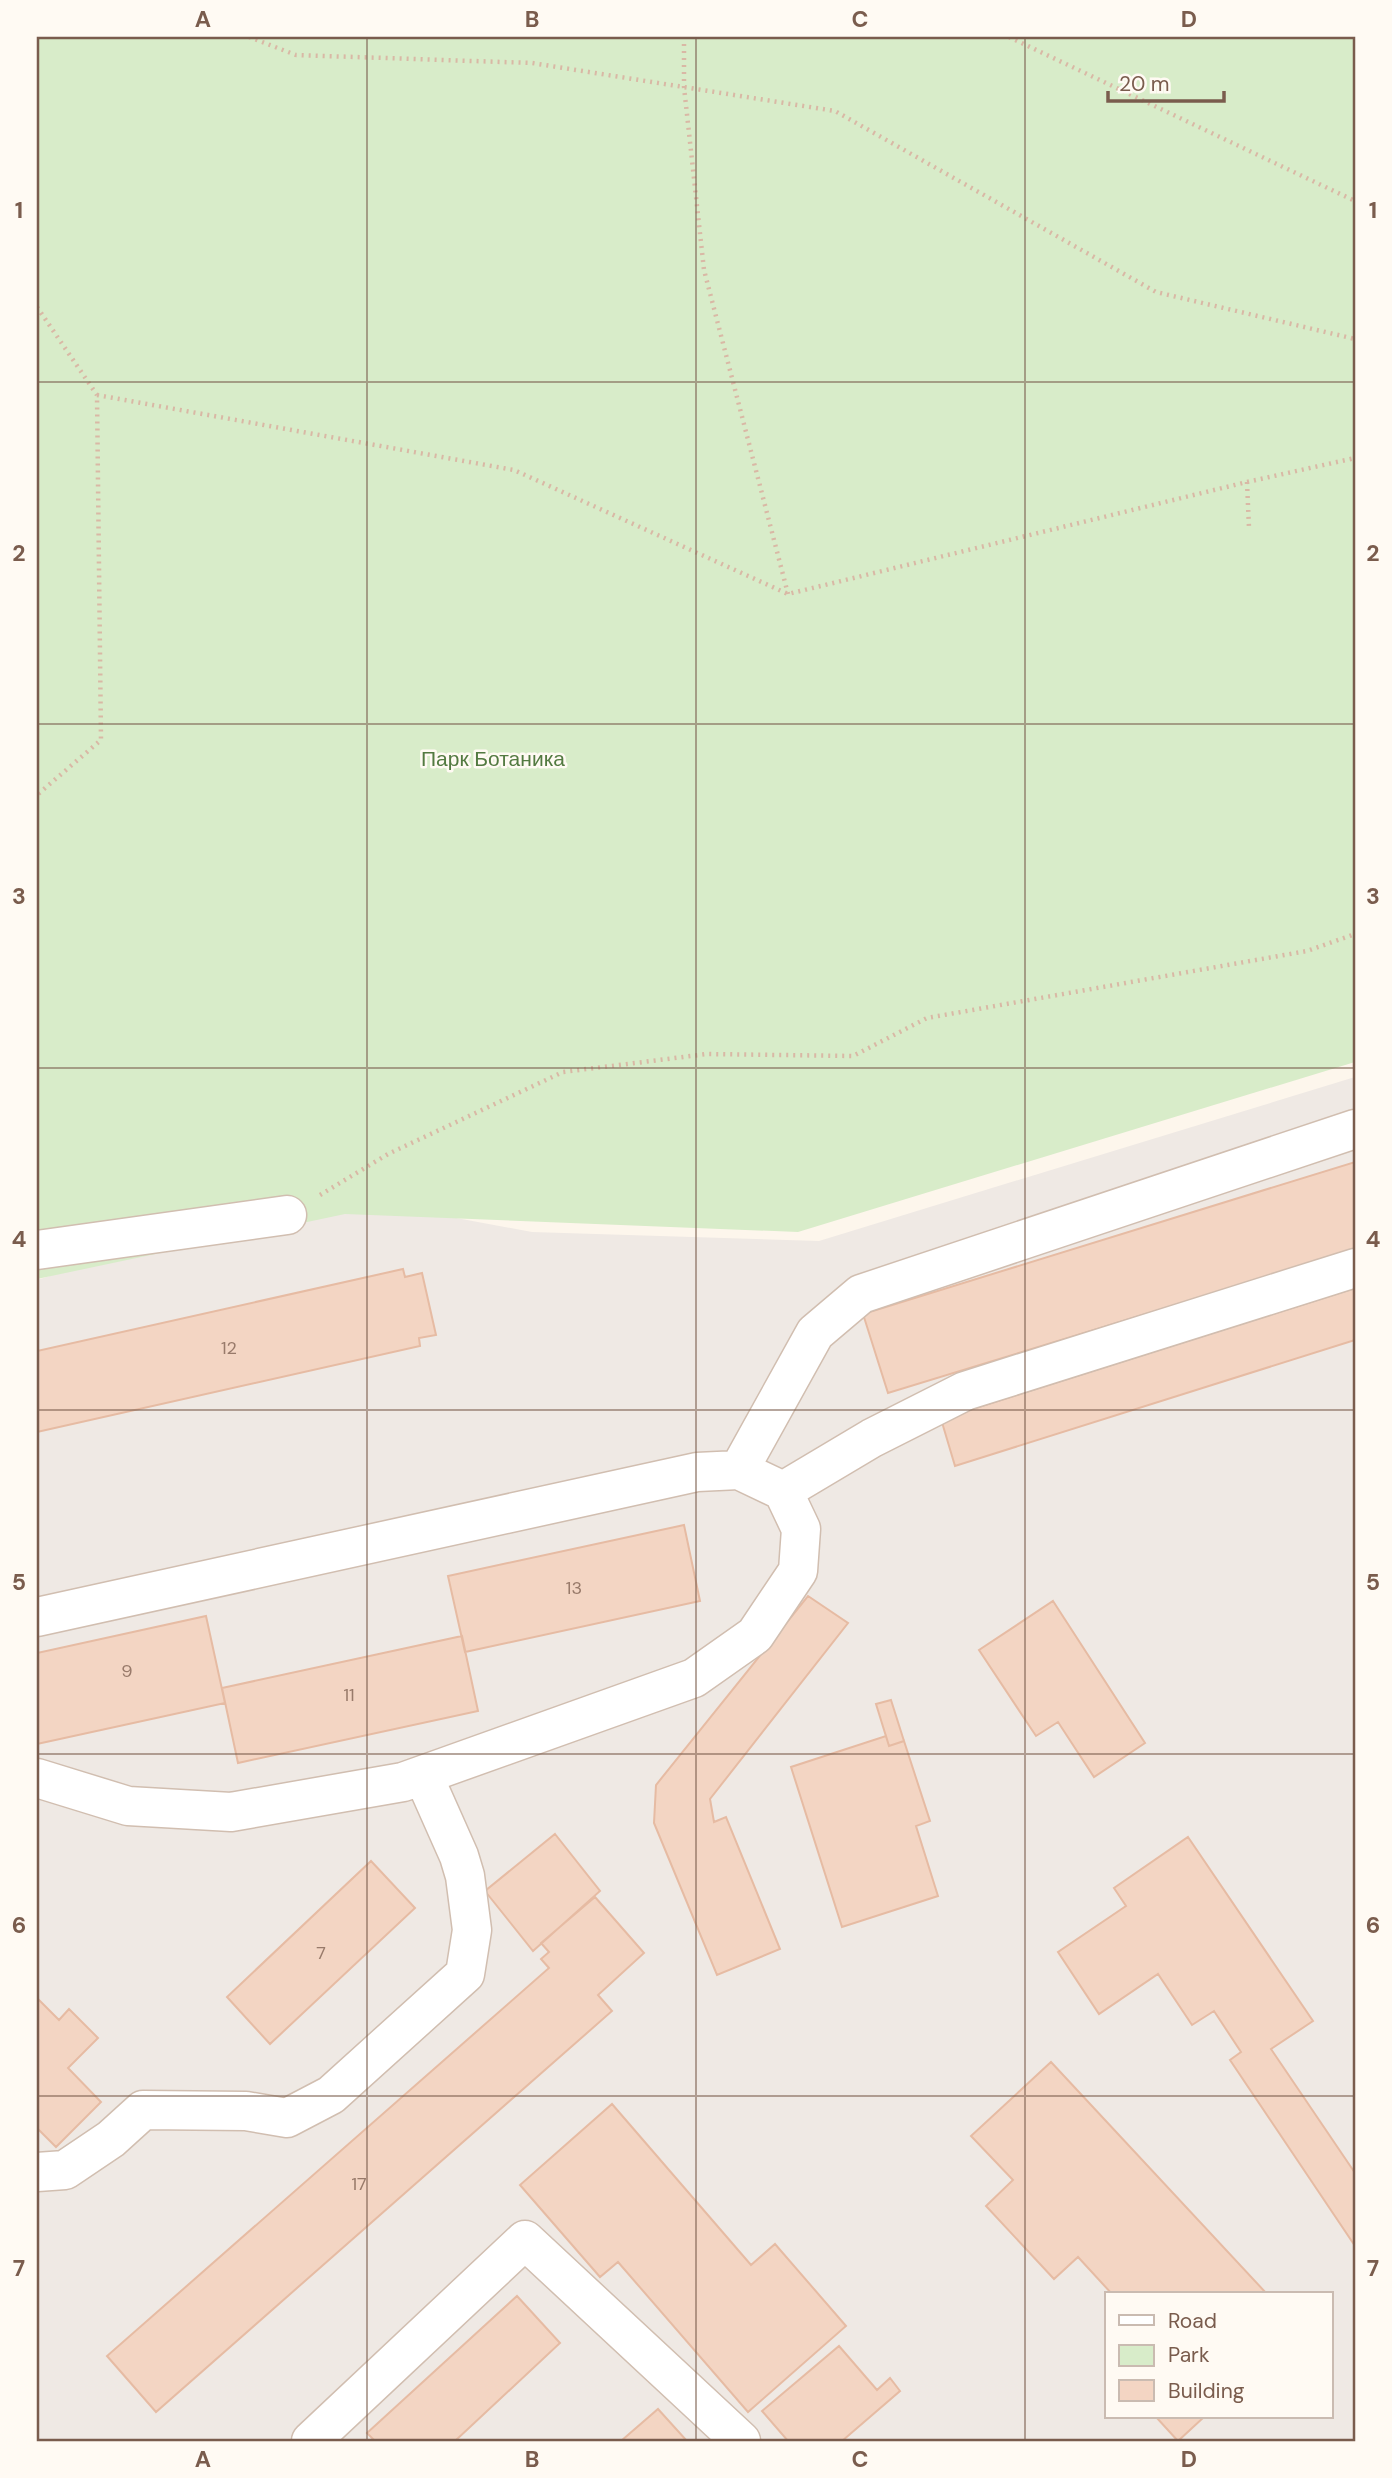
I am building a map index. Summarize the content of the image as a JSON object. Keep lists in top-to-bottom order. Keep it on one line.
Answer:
{"parks":["Парк Ботаника"],"house_numbers":["12","13","9","11","7","17"],"legend":["Road","Park","Building"],"scale_bar":"20 m","grid":{"columns":["A","B","C","D"],"rows":["1","2","3","4","5","6","7"]}}
